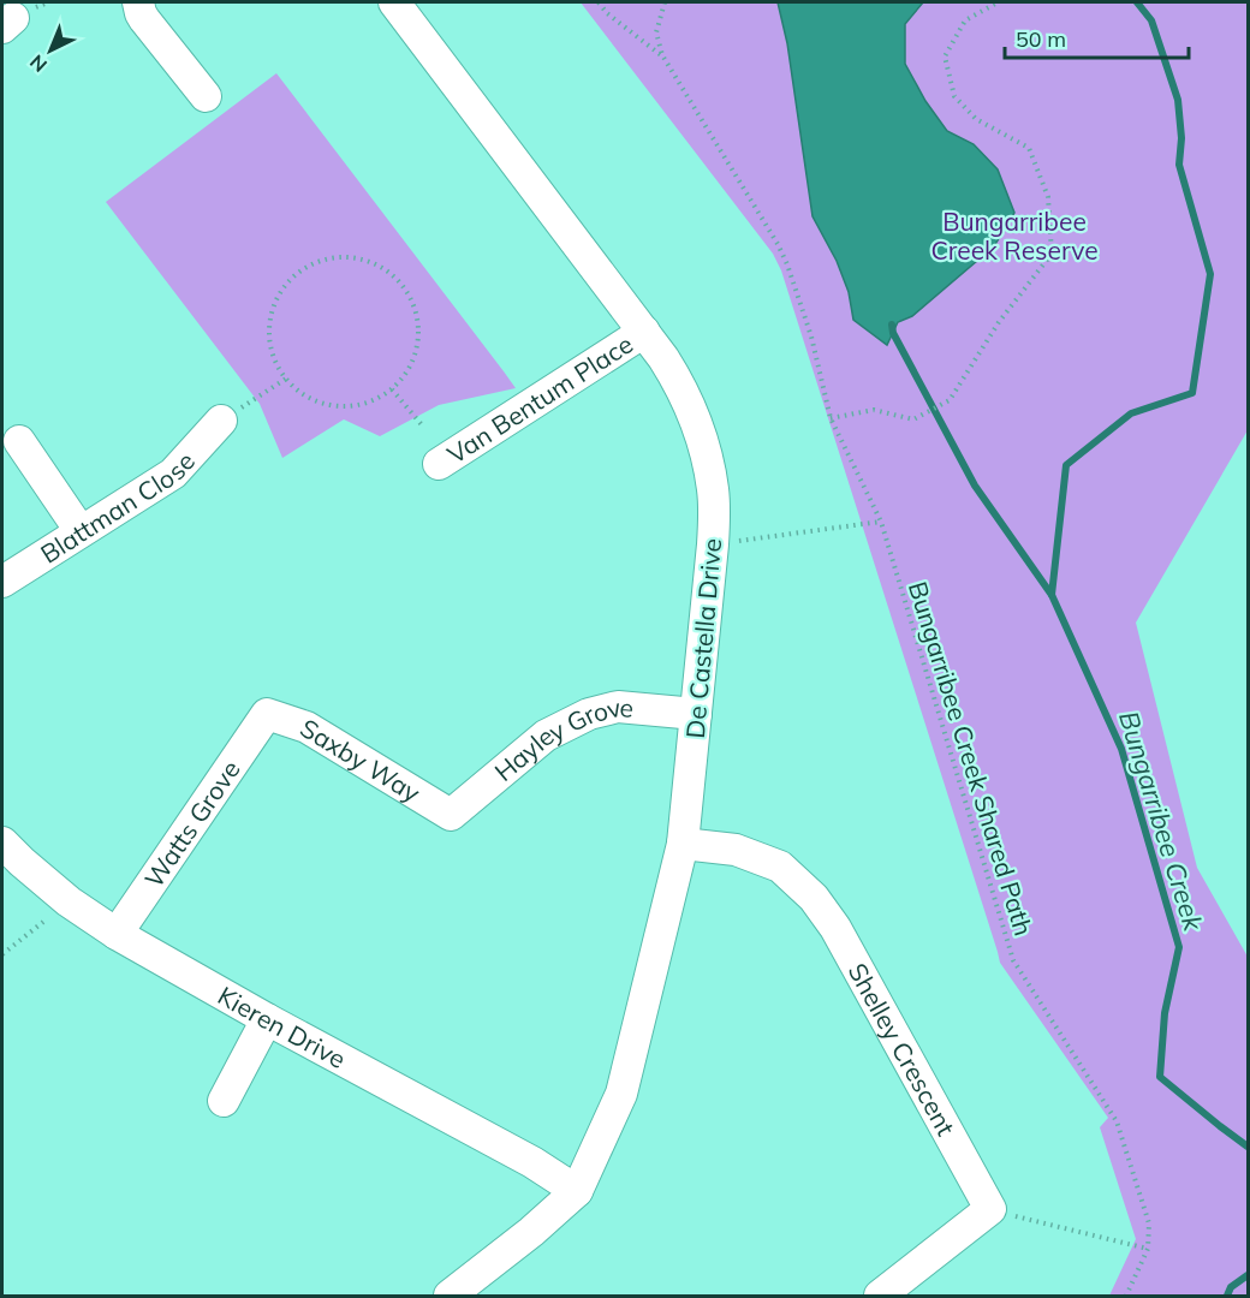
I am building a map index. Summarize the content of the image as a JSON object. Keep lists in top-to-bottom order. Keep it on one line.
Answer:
{"streets":{"street":["Van Bentum Place","Blattman Close","De Castella Drive","Hayley Grove","Saxby Way","Watts Grove","Kieren Drive","Shelley Crescent"],"path":["Bungarribee Creek Shared Path"]},"crossings":[["Van Bentum Place","De Castella Drive"],["De Castella Drive","Hayley Grove"],["De Castella Drive","Kieren Drive"],["De Castella Drive","Shelley Crescent"],["Hayley Grove","Saxby Way"],["Saxby Way","Watts Grove"],["Watts Grove","Kieren Drive"]],"water":["Bungarribee Creek"],"parks":["Bungarribee Creek Reserve"],"scale_bar":"50 m","north":"bottom left"}
